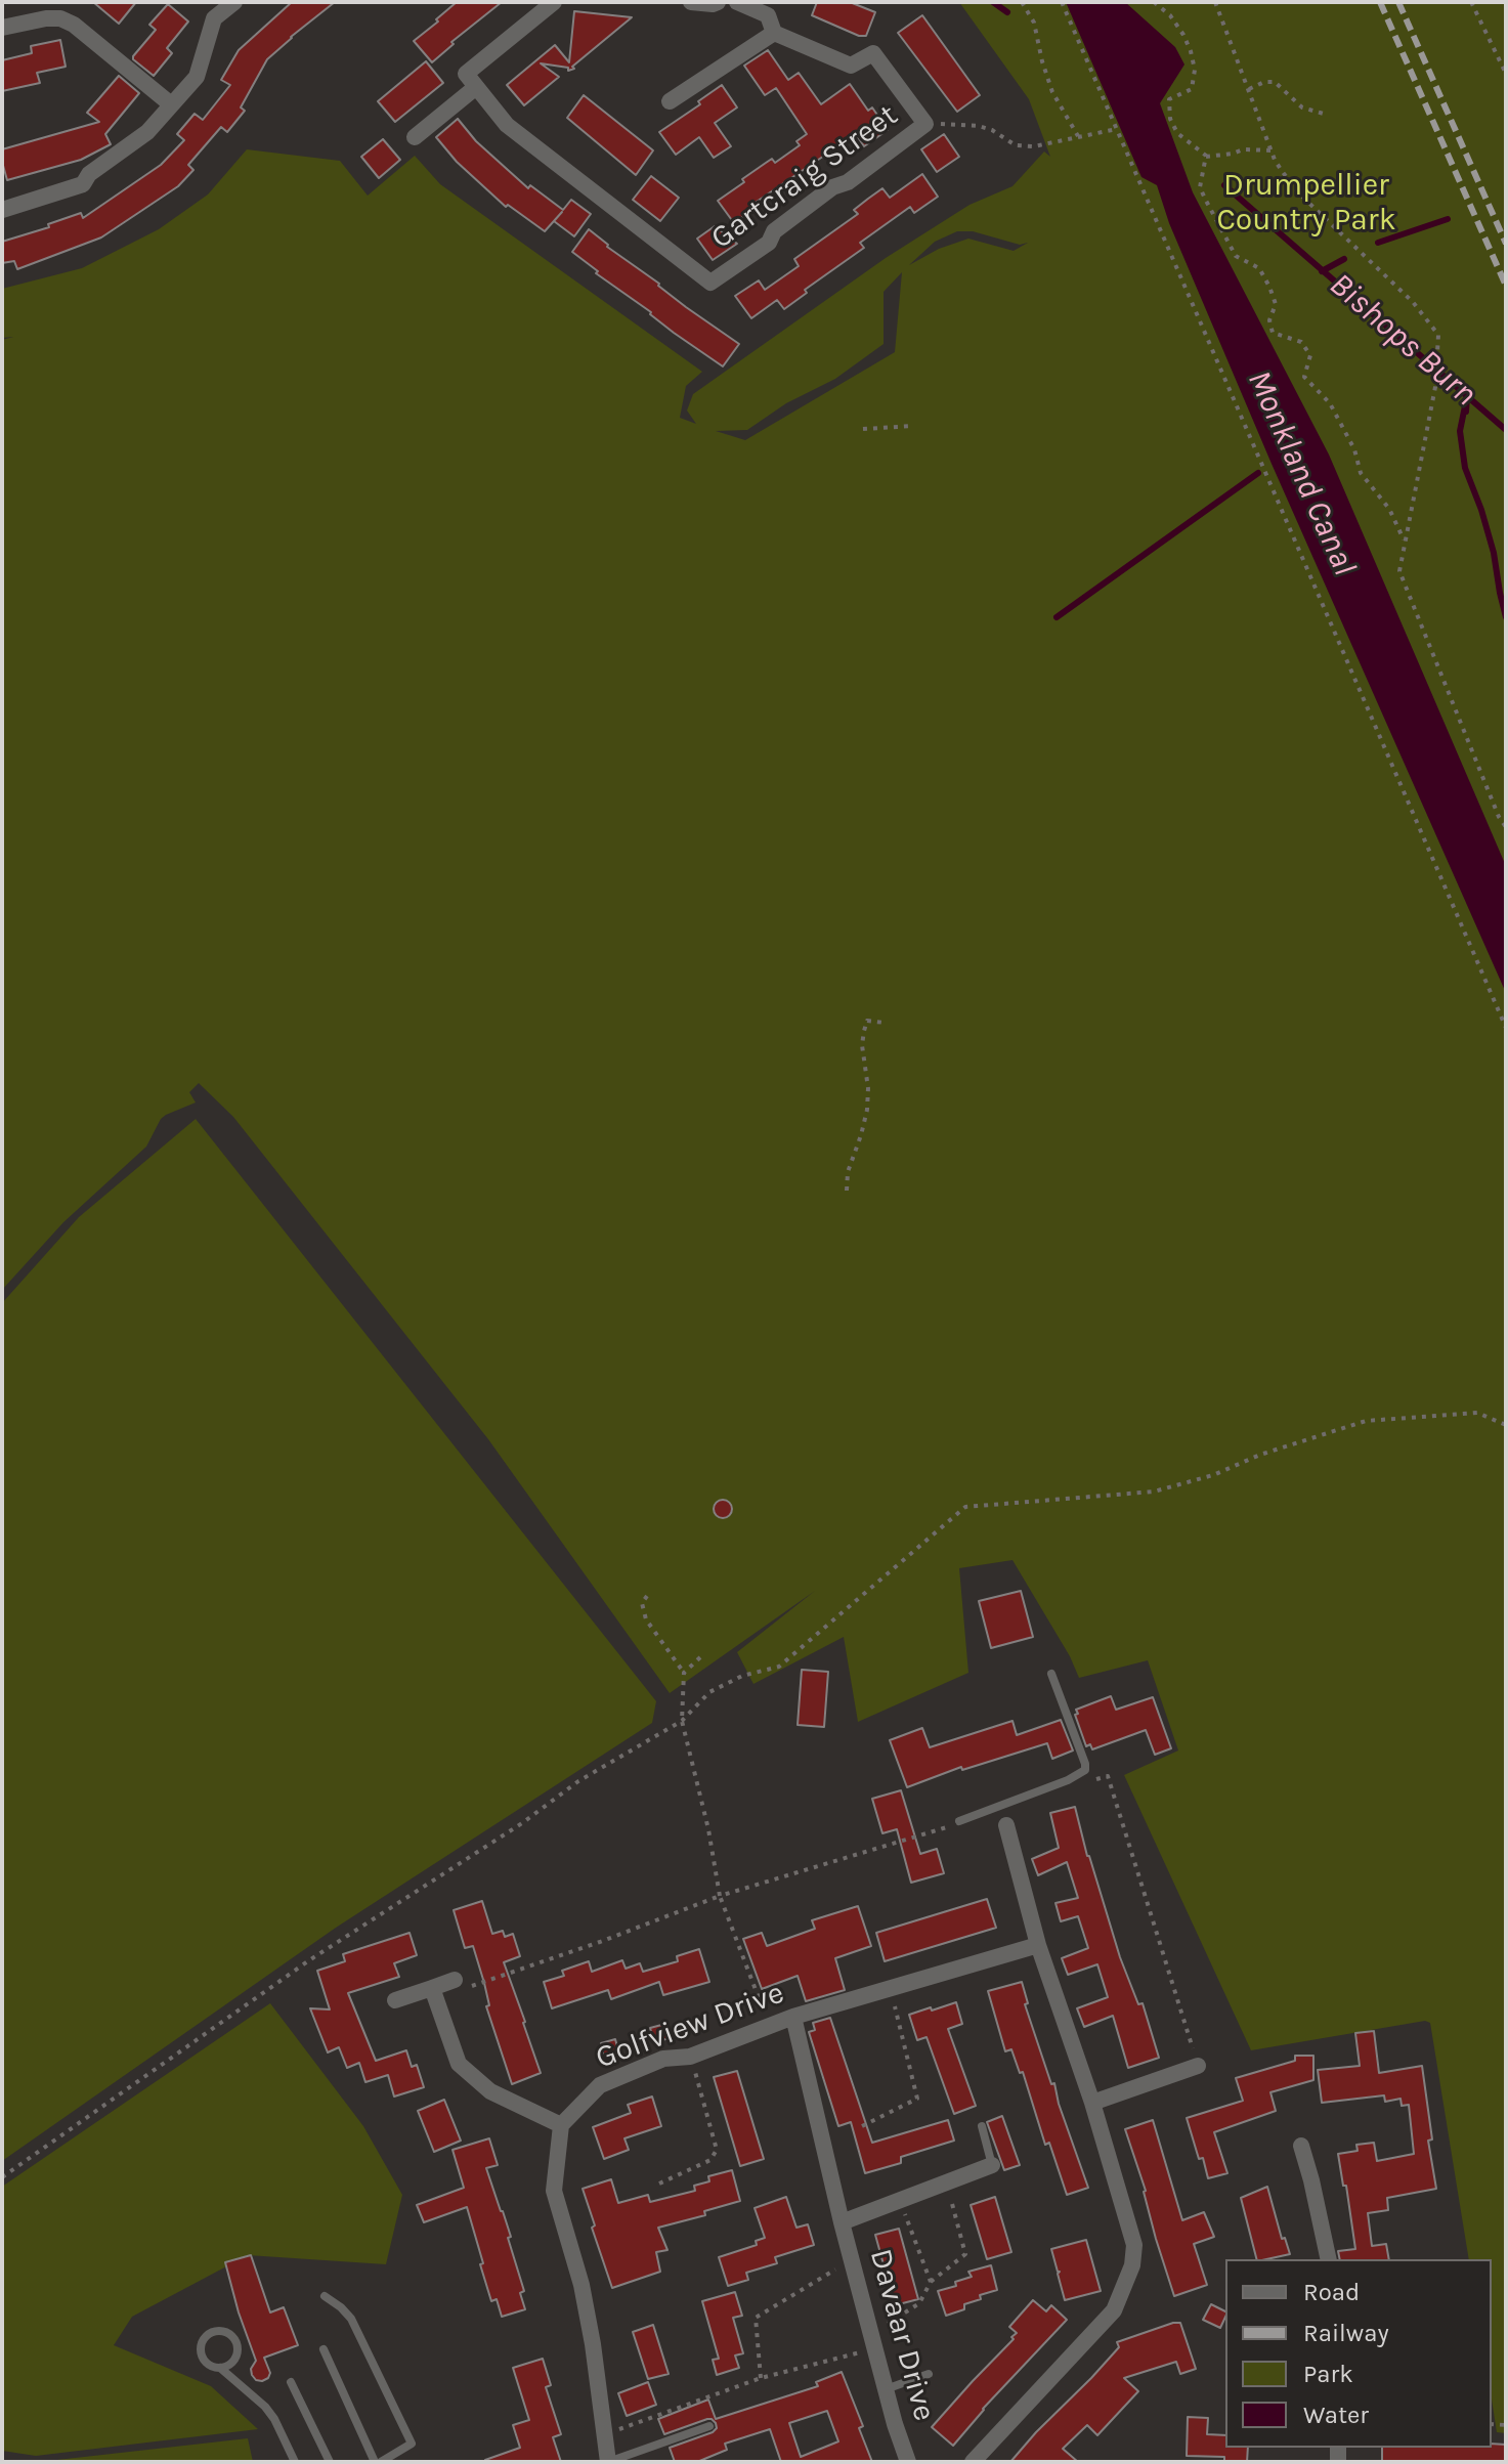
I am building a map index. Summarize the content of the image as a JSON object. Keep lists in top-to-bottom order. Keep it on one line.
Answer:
{"streets":{"street":["Gartcraig Street","Golfview Drive","Davaar Drive"]},"crossings":[["Golfview Drive","Davaar Drive"]],"water":["Bishops Burn","Monkland Canal"],"parks":["Drumpellier Country Park"],"legend":["Road","Railway","Park","Water"]}
